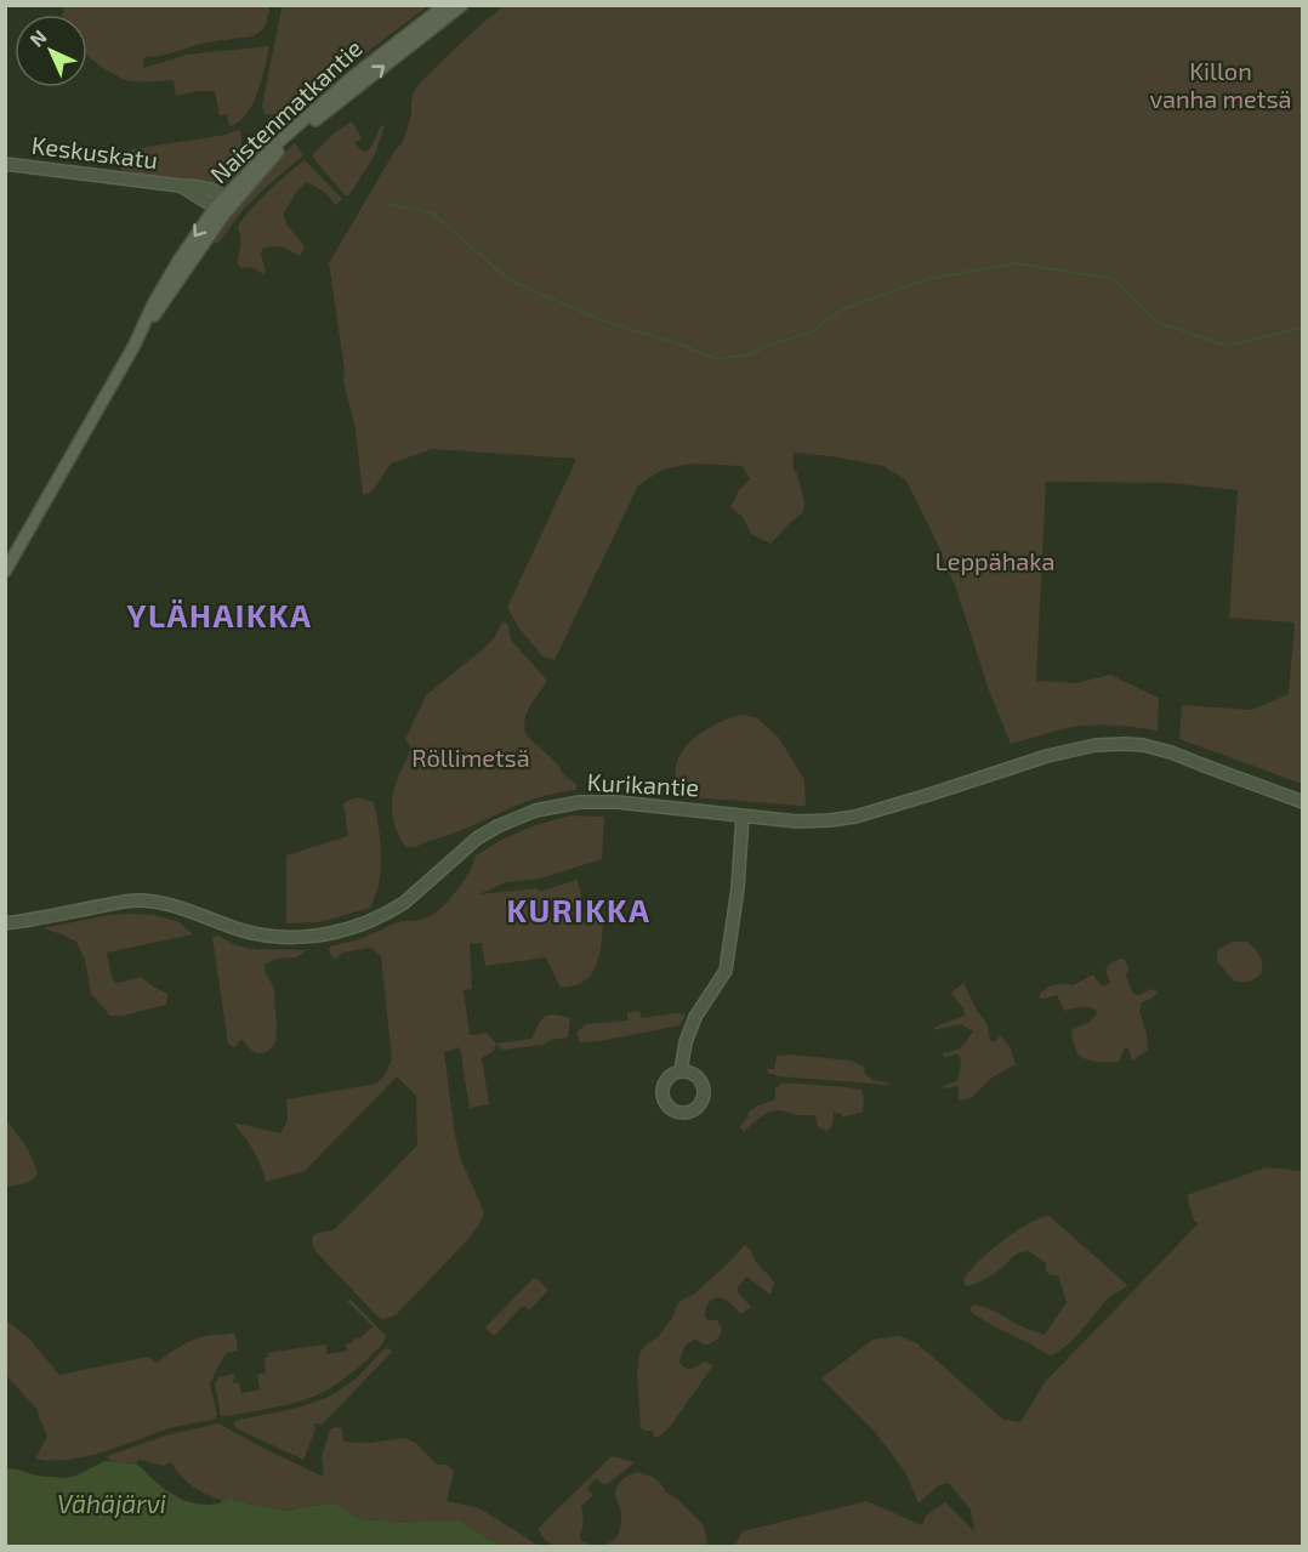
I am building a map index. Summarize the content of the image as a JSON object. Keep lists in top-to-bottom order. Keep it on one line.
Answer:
{"streets":{"main road":["Naistenmatkantie","Keskuskatu","Kurikantie"]},"crossings":[["Naistenmatkantie","Keskuskatu"]],"districts":["YLÄHAIKKA","KURIKKA"],"water":["Vähäjärvi"],"parks":["Killon vanha metsä","Leppähaka","Röllimetsä"],"north":"top left"}
